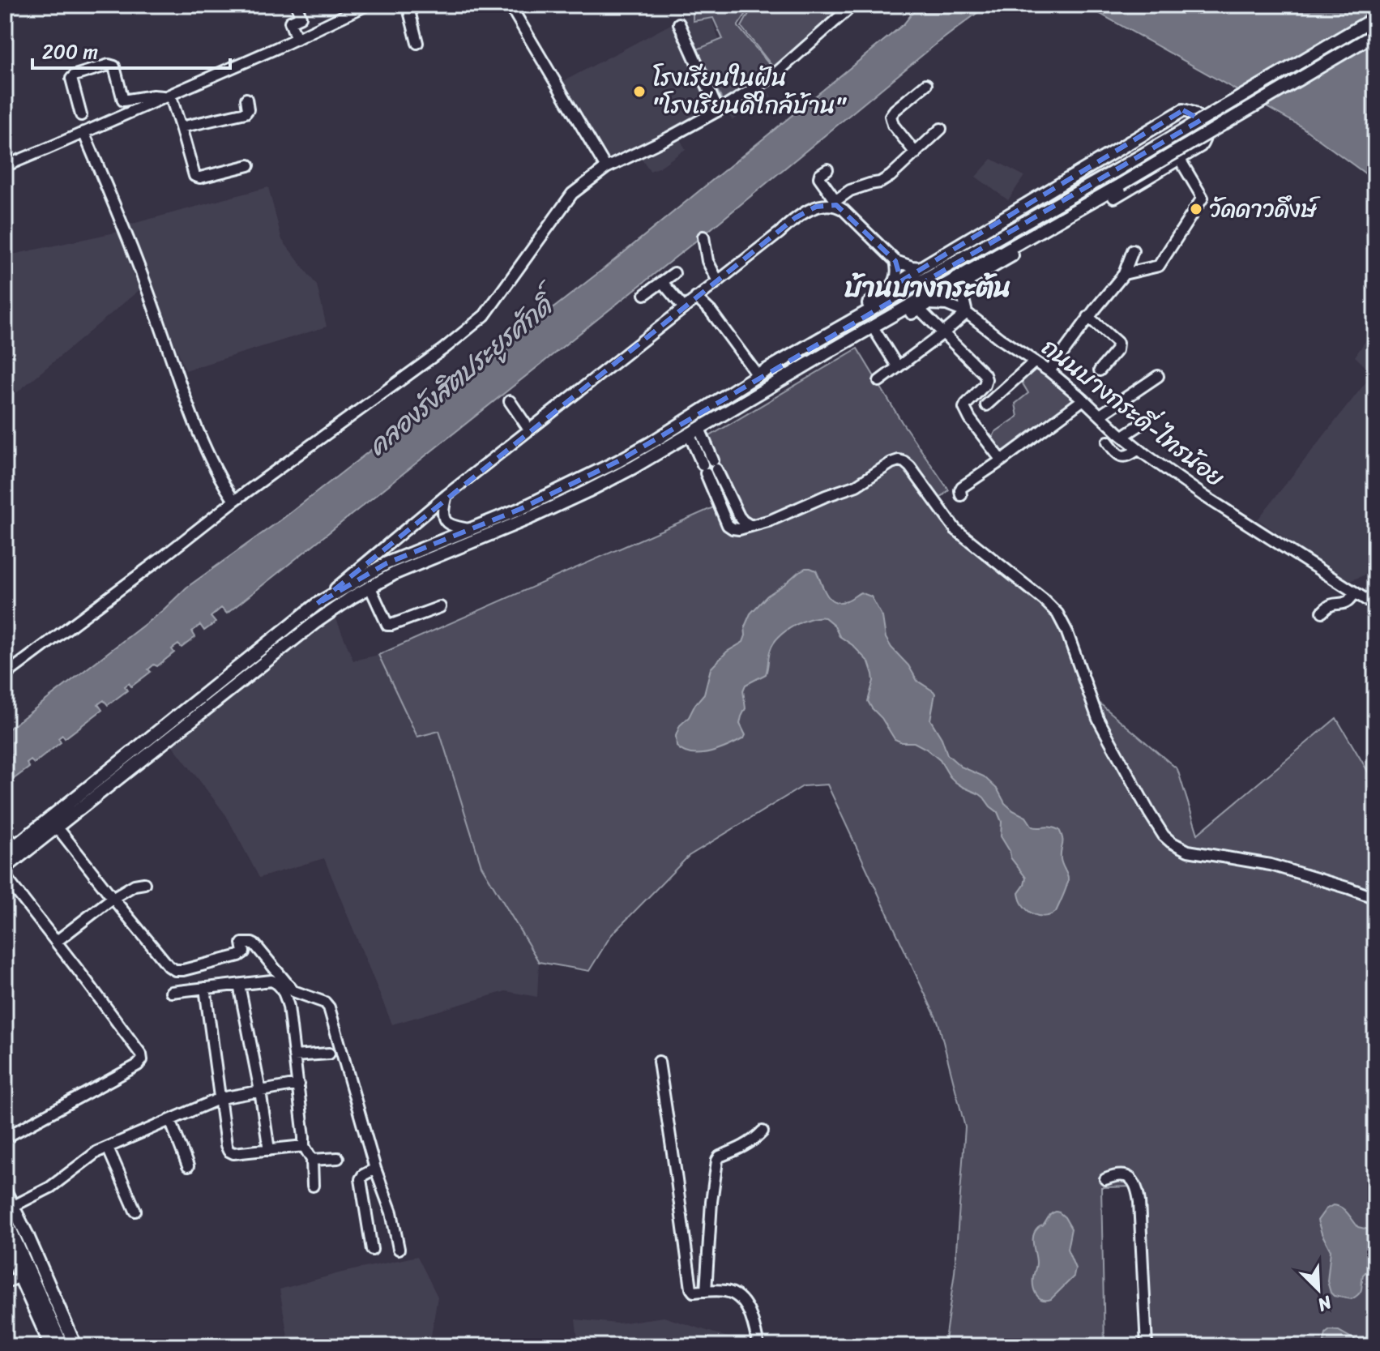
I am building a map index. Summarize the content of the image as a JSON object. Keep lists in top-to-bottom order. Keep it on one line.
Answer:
{"streets":{"street":["ถนนบางกระดี่-ไทรน้อย"]},"districts":["บ้านบางกระต้น"],"water":["คลองรังสิตประยูรศักดิ์"],"places":["โรงเรียนในฝัน \"โรงเรียนดีใกล้บ้าน\"","วัดดาวดึงษ์"],"scale_bar":"200 m","north":"bottom right"}
